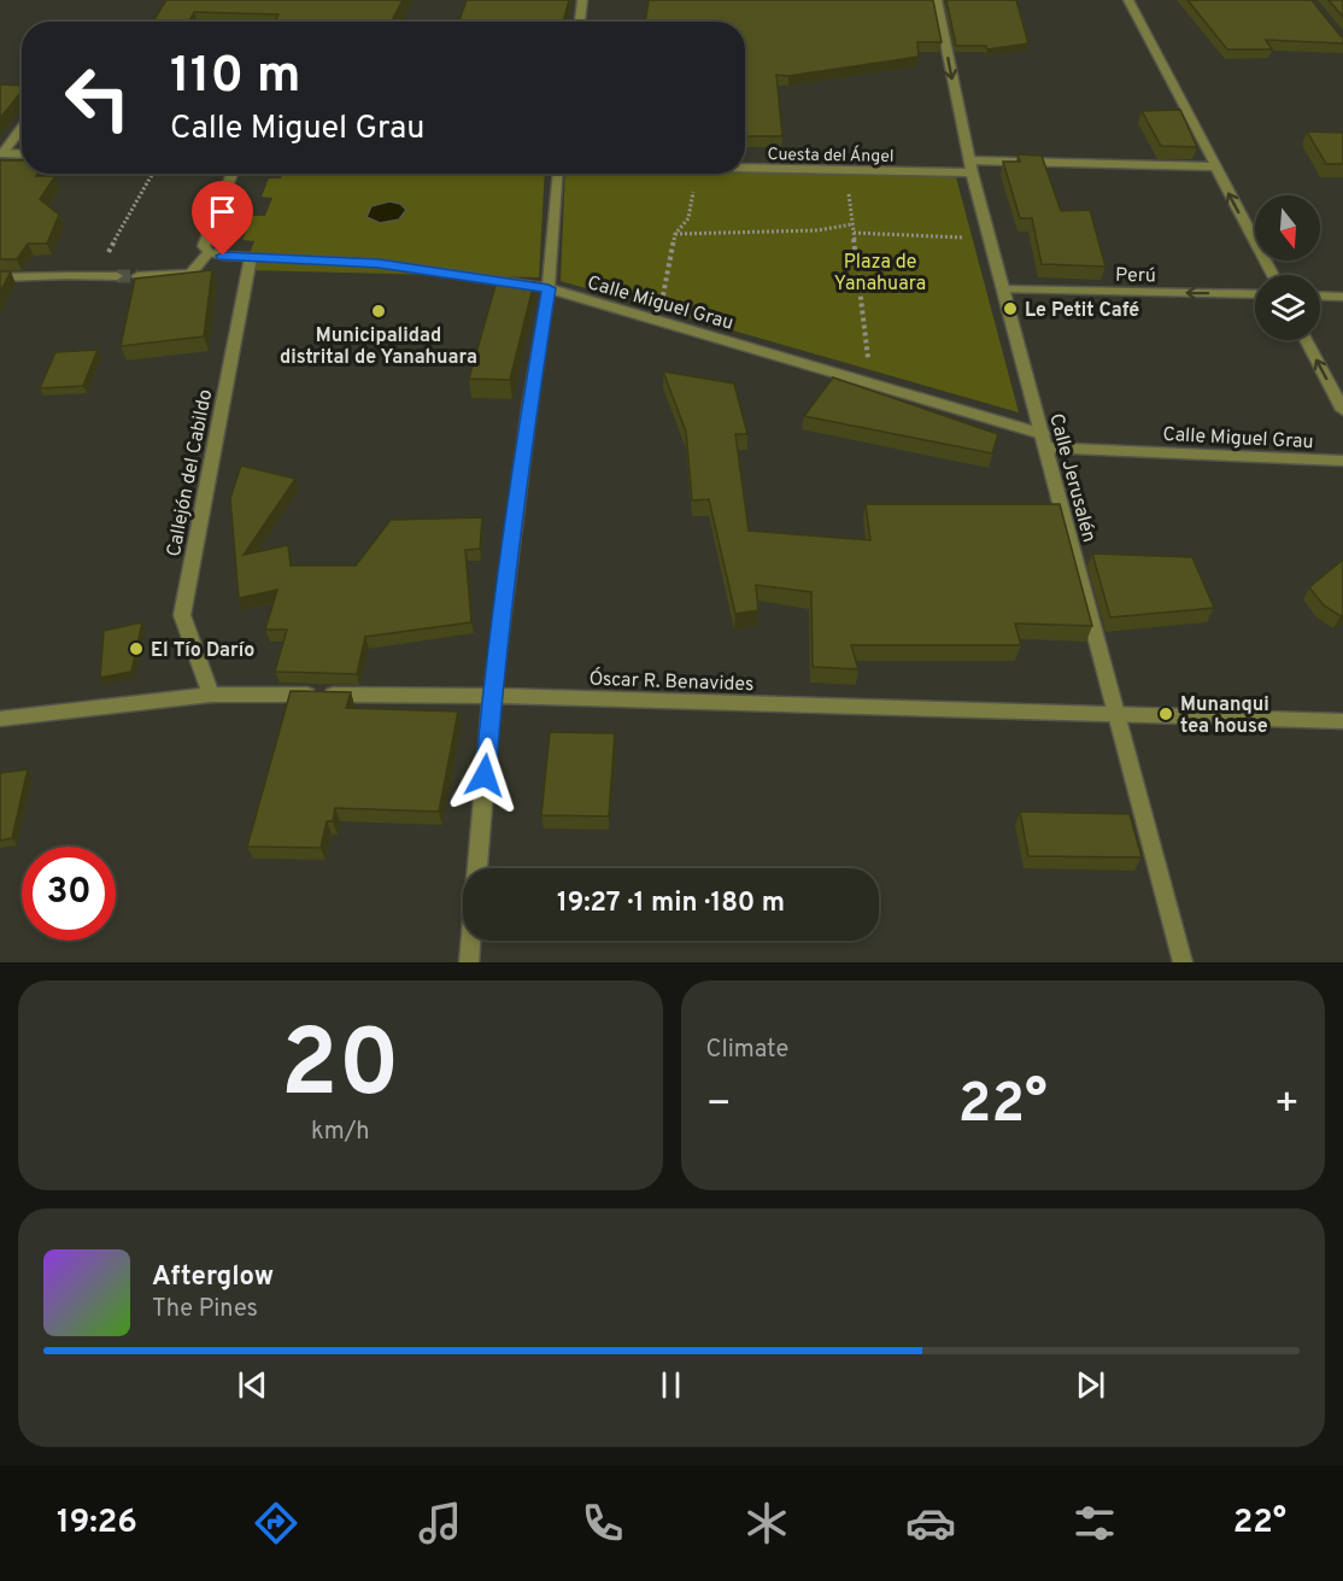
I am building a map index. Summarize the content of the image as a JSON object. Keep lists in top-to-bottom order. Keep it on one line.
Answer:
{"streets":{"street":["Cuesta del Ángel","Perú","Calle Miguel Grau","Callejón del Cabildo","Calle Jerusalén","Óscar R. Benavides"]},"crossings":[["Cuesta del Ángel","Calle Jerusalén"],["Perú","Calle Jerusalén"],["Calle Miguel Grau","Callejón del Cabildo"],["Calle Miguel Grau","Calle Jerusalén"],["Callejón del Cabildo","Óscar R. Benavides"],["Calle Jerusalén","Óscar R. Benavides"]],"one_way":["Perú"],"parks":["Plaza de Yanahuara"],"places":["Le Petit Café","Municipalidad distrital de Yanahuara","El Tío Darío","Munanqui tea house"],"north":"bottom","page":{"turn":["110 m","Calle Miguel Grau"],"limit":"30","trip":"19:27 · 1 min · 180 m","tile":[["20","km/h"],"Climate"],"heat":["−","22°","+"],"song":["Afterglow","The Pines"],"tabs":["19:26","22°"]}}
